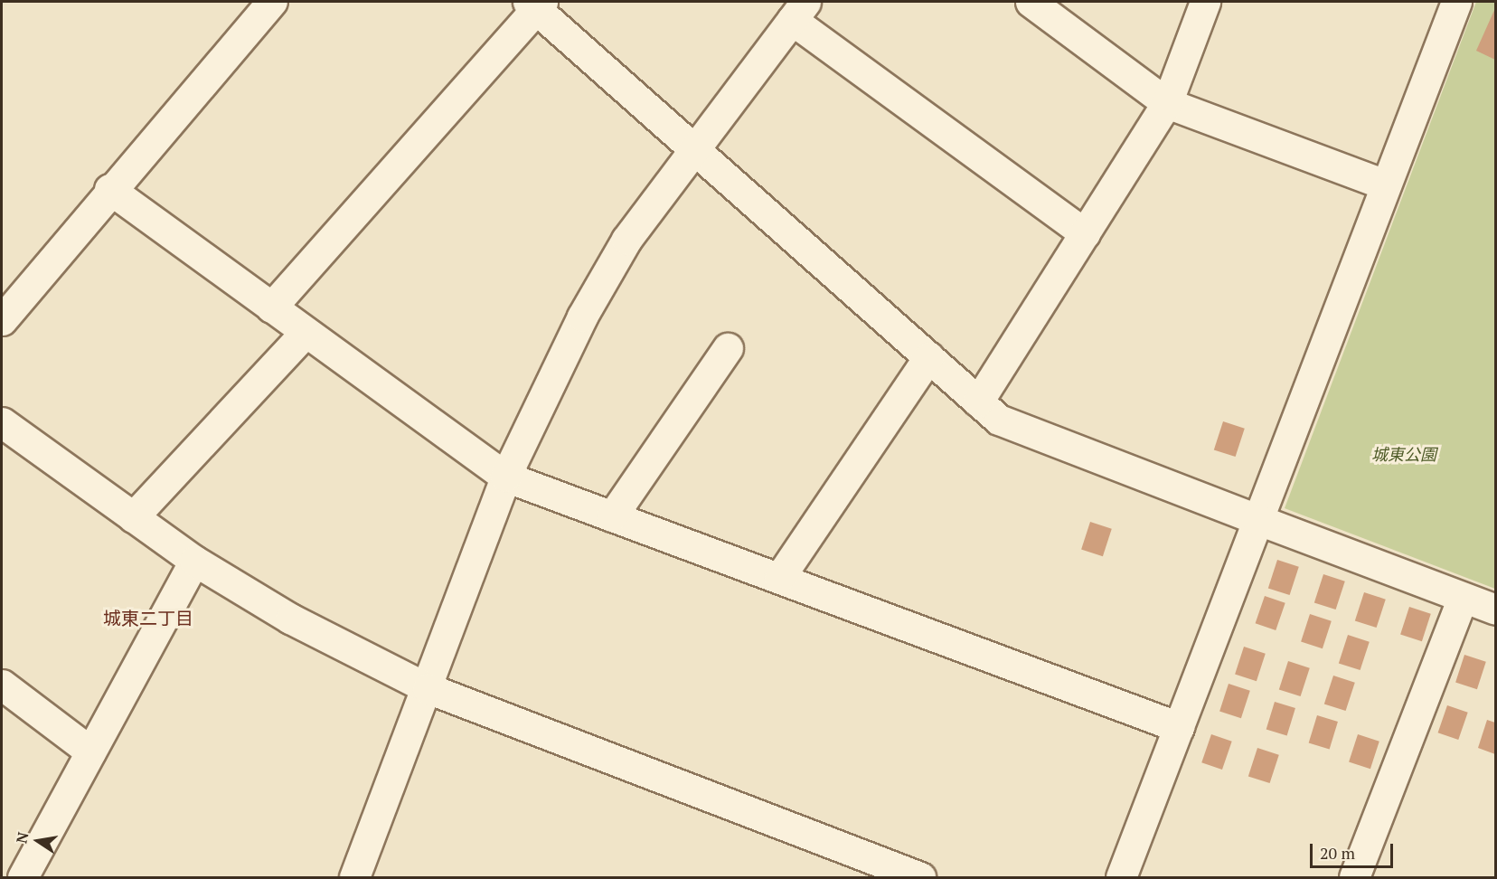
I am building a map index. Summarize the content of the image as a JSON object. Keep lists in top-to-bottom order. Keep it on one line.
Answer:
{"districts":["城東二丁目"],"parks":["城東公園"],"scale_bar":"20 m","north":"left"}
